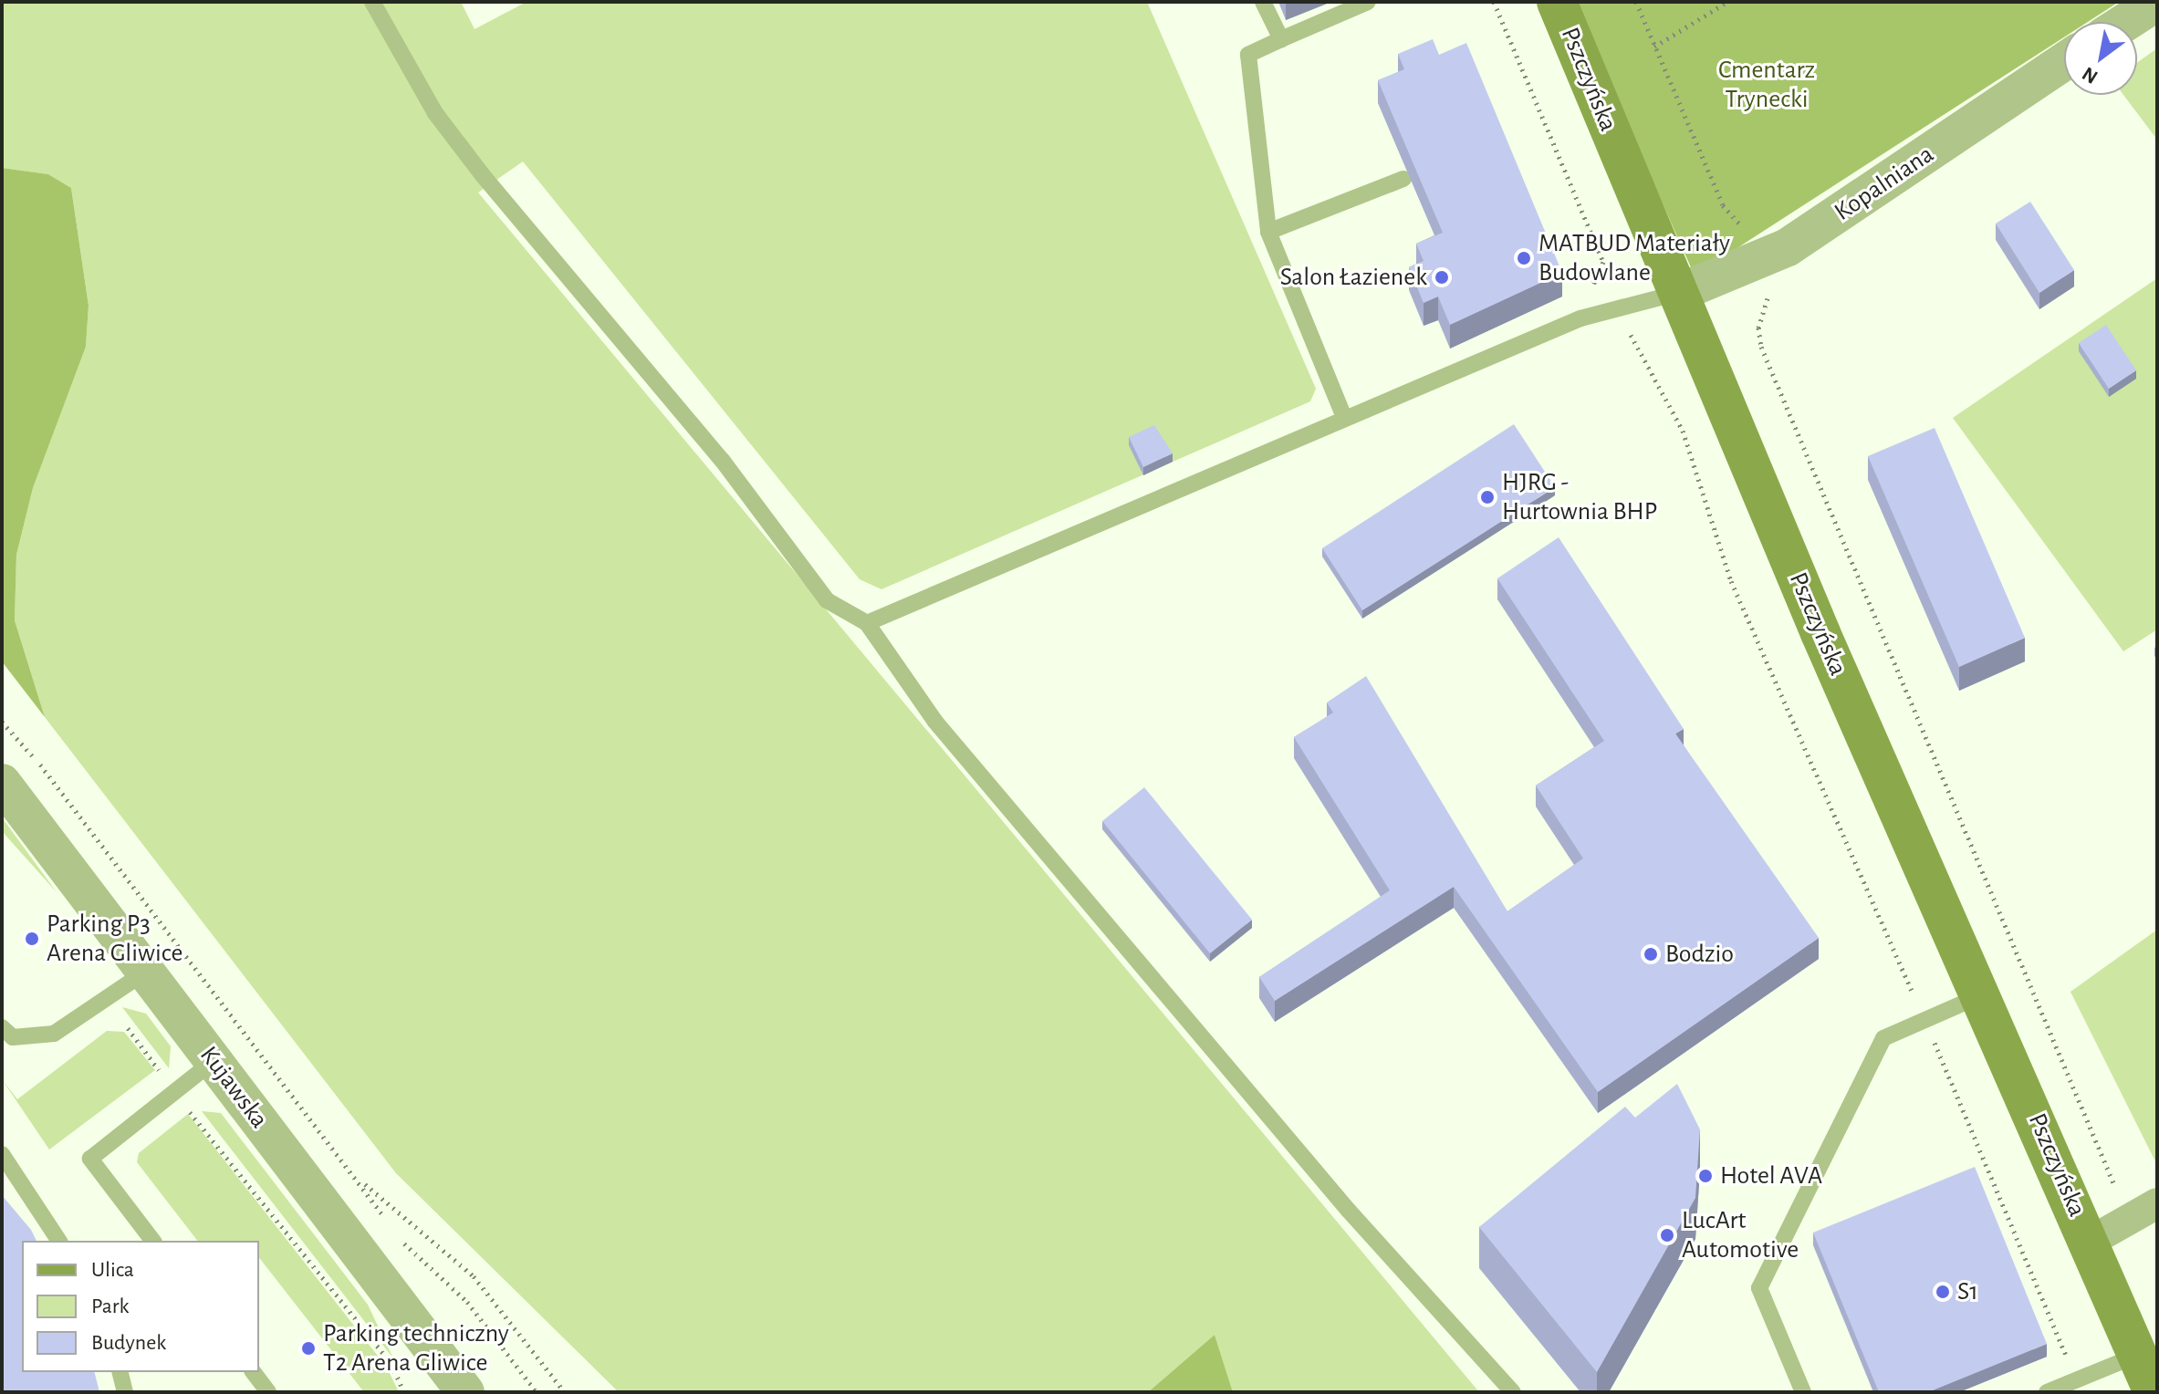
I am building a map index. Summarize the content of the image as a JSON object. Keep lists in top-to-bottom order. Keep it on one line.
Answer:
{"streets":{"main road":["Pszczyńska"],"street":["Kopalniana","Kujawska"]},"crossings":[["Pszczyńska","Kopalniana"]],"parks":["Cmentarz Trynecki"],"places":["MATBUD Materiały Budowlane","Salon Łazienek","HJRG - Hurtownia BHP","Parking P3 Arena Gliwice","Bodzio","Hotel AVA","LucArt Automotive","S1","Parking techniczny T2 Arena Gliwice"],"legend":["Ulica","Park","Budynek"],"north":"bottom left"}
